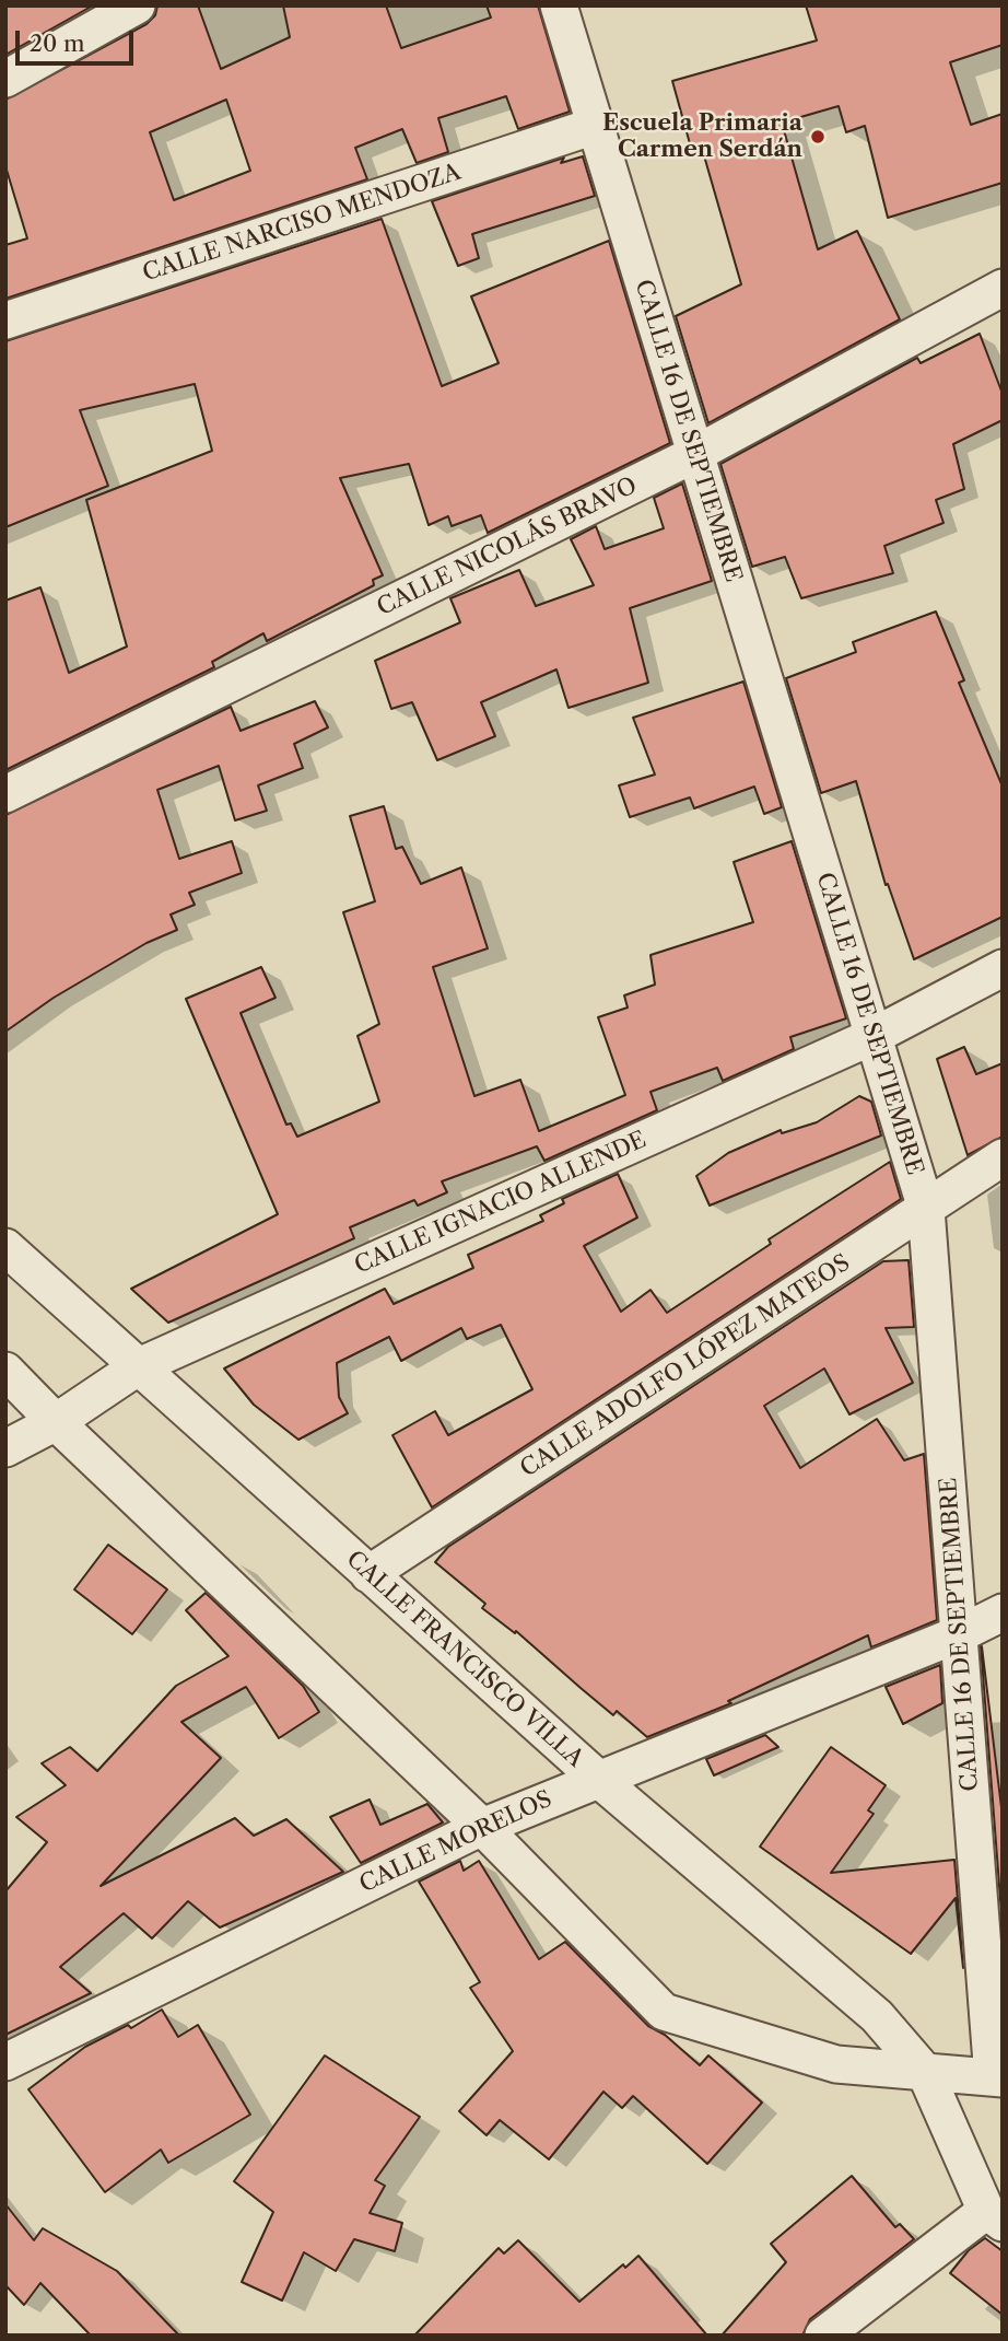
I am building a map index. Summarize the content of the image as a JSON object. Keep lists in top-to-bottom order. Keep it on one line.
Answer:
{"streets":{"street":["CALLE NARCISO MENDOZA","CALLE 16 DE SEPTIEMBRE","CALLE NICOLÁS BRAVO","CALLE IGNACIO ALLENDE","CALLE ADOLFO LÓPEZ MATEOS","CALLE FRANCISCO VILLA","CALLE MORELOS"]},"crossings":[["CALLE NARCISO MENDOZA","CALLE 16 DE SEPTIEMBRE"],["CALLE 16 DE SEPTIEMBRE","CALLE NICOLÁS BRAVO"],["CALLE 16 DE SEPTIEMBRE","CALLE IGNACIO ALLENDE"],["CALLE 16 DE SEPTIEMBRE","CALLE ADOLFO LÓPEZ MATEOS"],["CALLE 16 DE SEPTIEMBRE","CALLE MORELOS"],["CALLE IGNACIO ALLENDE","CALLE FRANCISCO VILLA"],["CALLE ADOLFO LÓPEZ MATEOS","CALLE FRANCISCO VILLA"],["CALLE FRANCISCO VILLA","CALLE MORELOS"]],"places":["Escuela Primaria Carmen Serdán"],"scale_bar":"20 m"}
